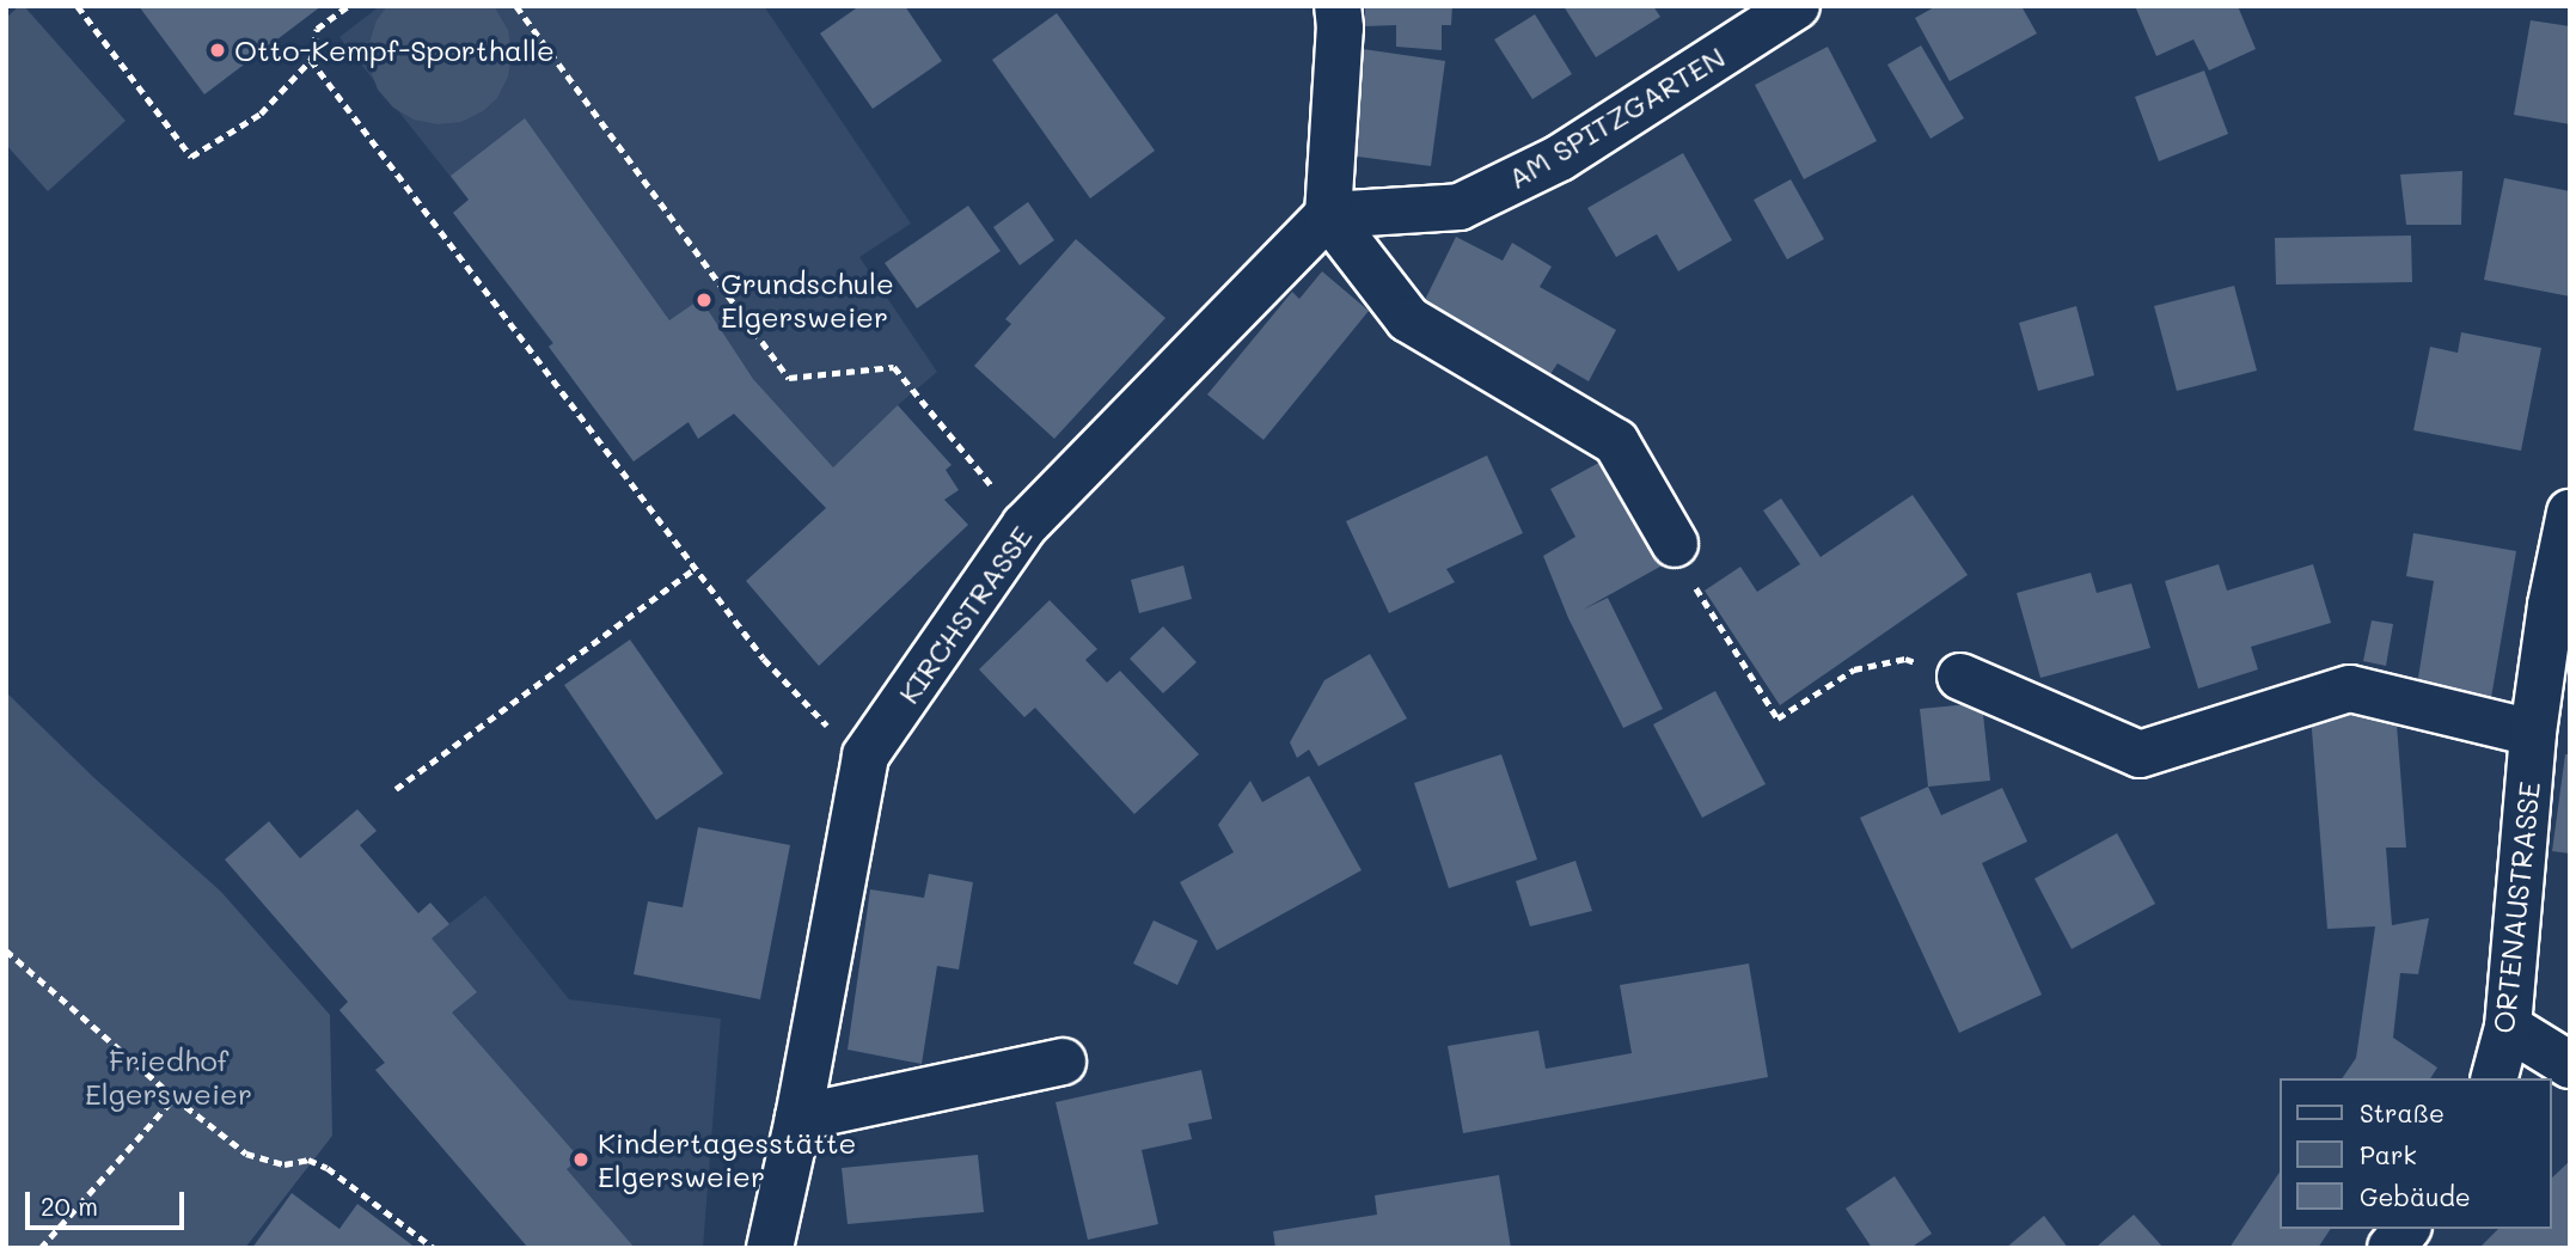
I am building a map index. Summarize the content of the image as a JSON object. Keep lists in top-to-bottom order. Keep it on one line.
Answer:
{"streets":{"street":["AM SPITZGARTEN","KIRCHSTRASSE","ORTENAUSTRASSE"]},"crossings":[["AM SPITZGARTEN","KIRCHSTRASSE"]],"parks":["Friedhof Elgersweier"],"places":["Otto-Kempf-Sporthalle","Grundschule Elgersweier","Kindertagesstätte Elgersweier"],"legend":["Straße","Park","Gebäude"],"scale_bar":"20 m"}
